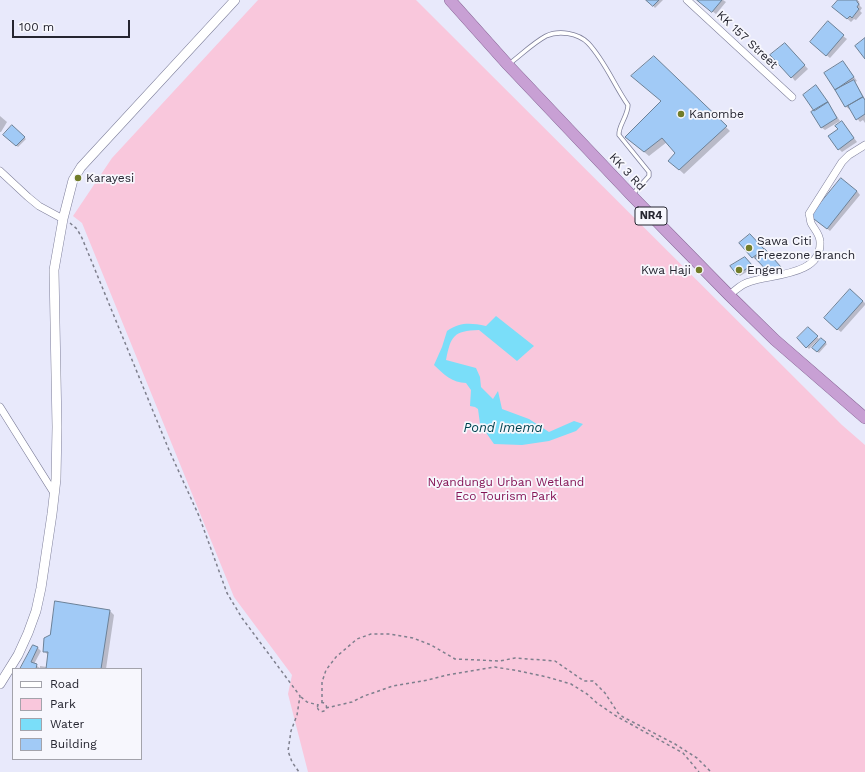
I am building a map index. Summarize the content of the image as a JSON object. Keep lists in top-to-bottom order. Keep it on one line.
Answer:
{"streets":{"highway":["KK 3 Rd","NR4"],"street":["KK 157 Street"]},"water":["Pond Imema"],"parks":["Nyandungu Urban Wetland Eco Tourism Park"],"places":["Kanombe","Karayesi","Sawa Citi Freezone Branch","Kwa Haji","Engen"],"legend":["Road","Park","Water","Building"],"scale_bar":"100 m"}
